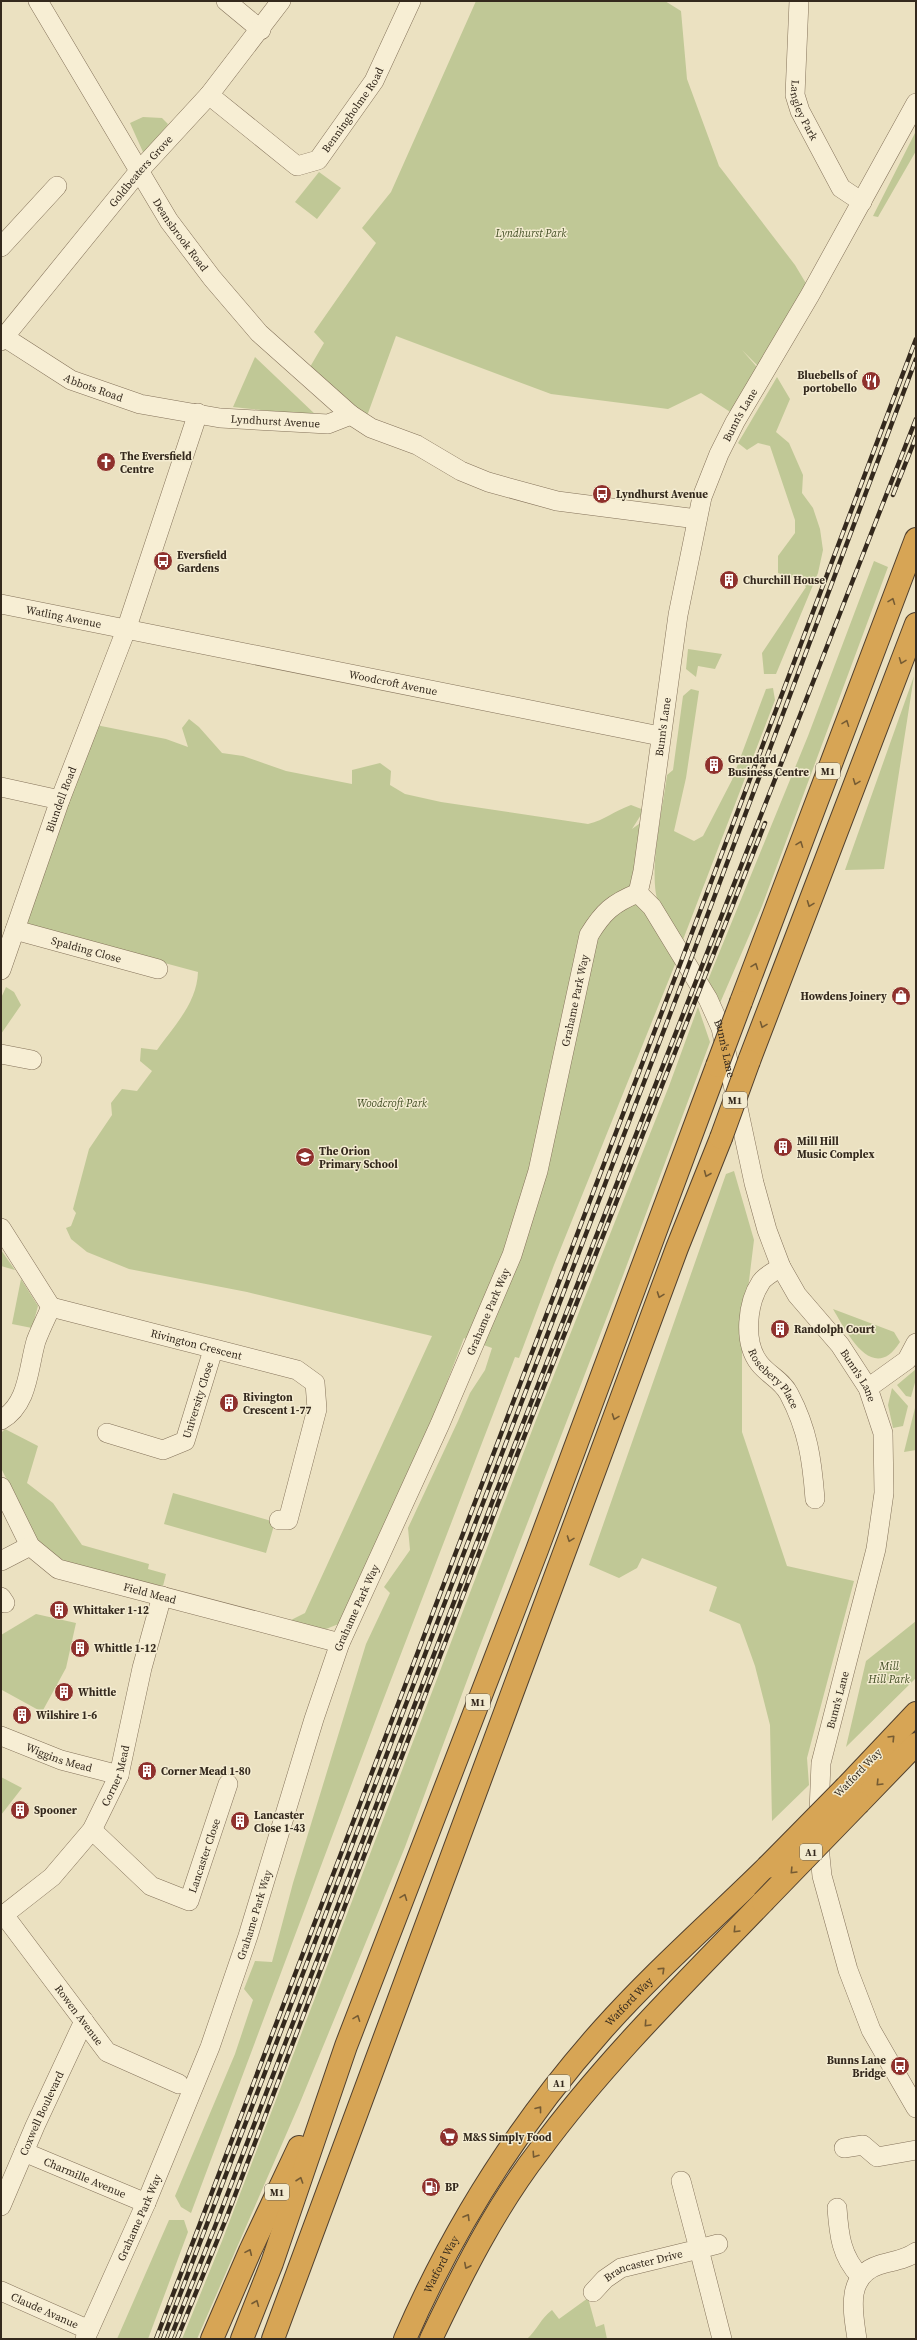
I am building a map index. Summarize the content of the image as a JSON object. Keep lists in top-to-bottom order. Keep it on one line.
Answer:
{"streets":{"highway":["M1","Watford Way","A1"],"street":["Benningholme Road","Langley Park","Goldbeaters Grove","Deansbrook Road","Abbots Road","Bunn's Lane","Lyndhurst Avenue","Watling Avenue","Woodcroft Avenue","Blundell Road","Spalding Close","Grahame Park Way","Rivington Crescent","Rosebery Place","University Close","Field Mead","Wiggins Mead","Corner Mead","Lancaster Close","Rowen Avenue","Coxwell Boulevard","Charmille Avenue","Brancaster Drive","Claude Avanue"]},"crossings":[["Benningholme Road","Goldbeaters Grove"],["Langley Park","Bunn's Lane"],["Goldbeaters Grove","Deansbrook Road"],["Goldbeaters Grove","Abbots Road"],["Deansbrook Road","Bunn's Lane"],["Deansbrook Road","Lyndhurst Avenue"],["Abbots Road","Lyndhurst Avenue"],["Bunn's Lane","Woodcroft Avenue"],["Bunn's Lane","Grahame Park Way"],["Bunn's Lane","Rosebery Place"],["Watling Avenue","Woodcroft Avenue"],["Watling Avenue","Blundell Road"],["Woodcroft Avenue","Blundell Road"],["Blundell Road","Spalding Close"],["Grahame Park Way","Field Mead"],["Grahame Park Way","Charmille Avenue"],["Grahame Park Way","Claude Avanue"],["Rivington Crescent","University Close"],["Field Mead","Corner Mead"],["Wiggins Mead","Corner Mead"],["Corner Mead","Lancaster Close"],["Corner Mead","Rowen Avenue"],["Rowen Avenue","Coxwell Boulevard"],["Coxwell Boulevard","Charmille Avenue"]],"parks":["Lyndhurst Park","Woodcroft Park","Mill Hill Park"],"places":{"restaurant":["Bluebells of portobello"],"church":["The Eversfield Centre"],"bus stop":["Lyndhurst Avenue","Eversfield Gardens","Bunns Lane Bridge"],"building":["Churchill House","Grandard Business Centre","Mill Hill Music Complex","Randolph Court","Rivington Crescent 1-77","Whittaker 1-12","Whittle 1-12","Whittle","Wilshire 1-6","Corner Mead 1-80","Spooner","Lancaster Close 1-43"],"shop":["Howdens Joinery"],"school or university":["The Orion Primary School"],"supermarket":["M&S Simply Food"],"fuel station":["BP"]}}
